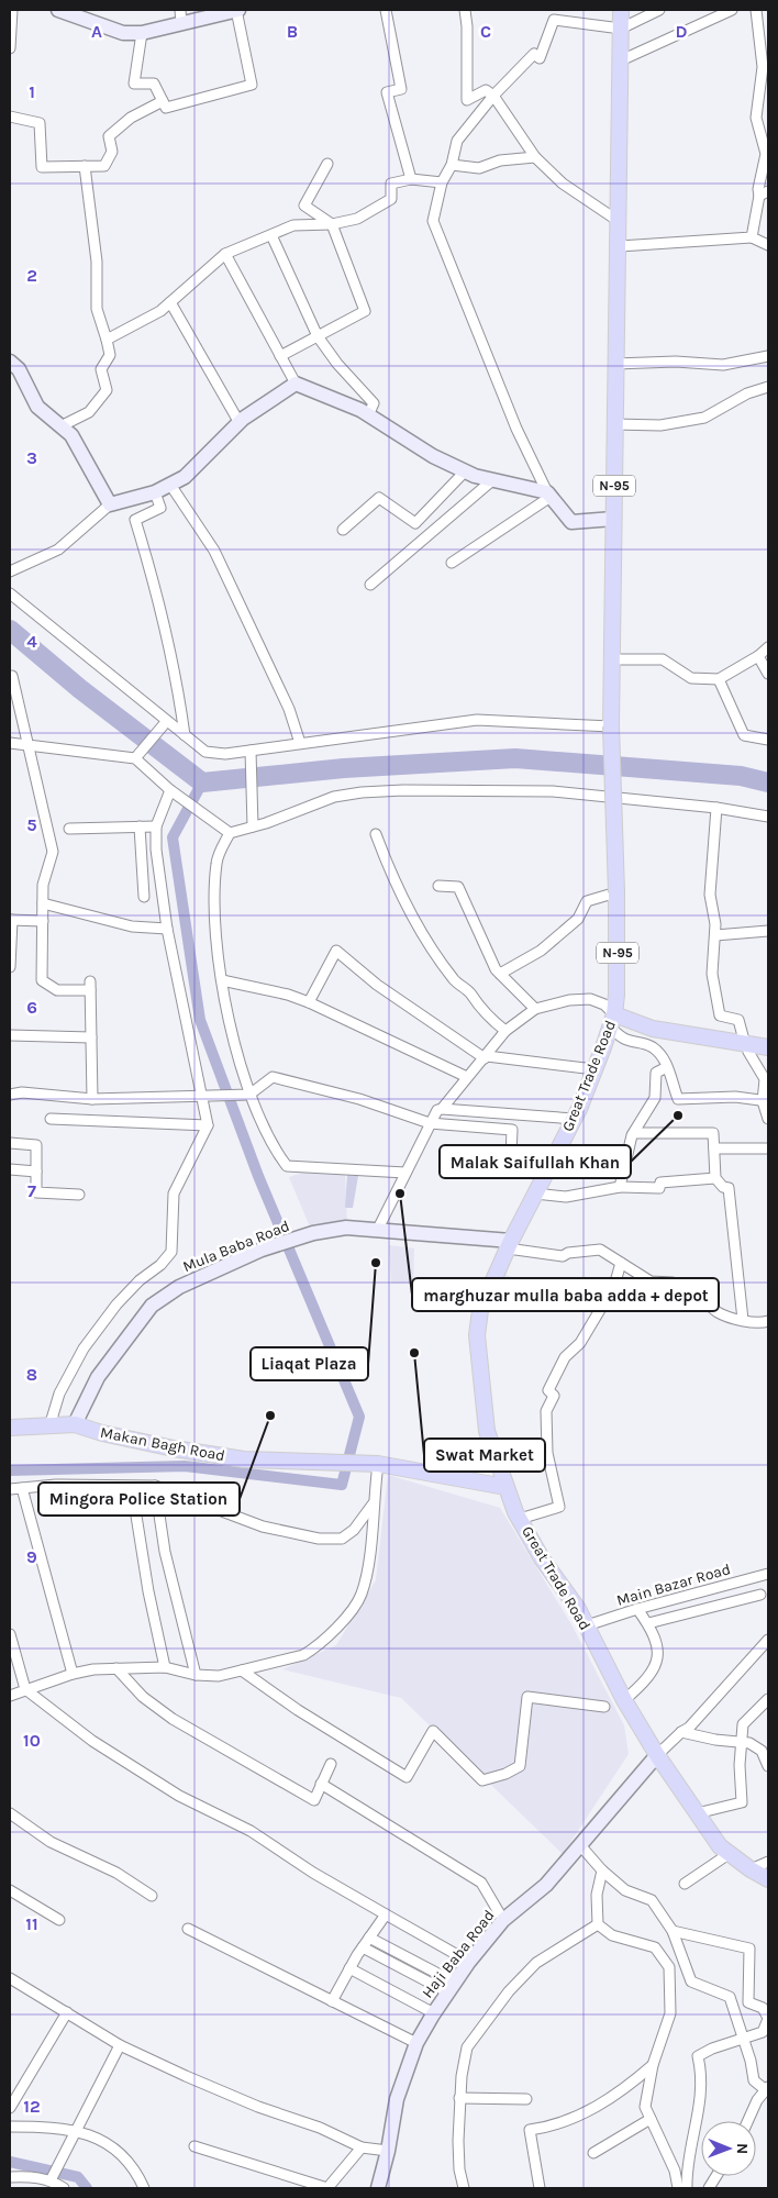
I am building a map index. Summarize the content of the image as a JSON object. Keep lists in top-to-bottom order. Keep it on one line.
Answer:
{"streets":{"main road":["N-95","Great Trade Road","Mula Baba Road","Makan Bagh Road","Haji Baba Road"],"street":["Main Bazar Road"]},"crossings":[["N-95","Great Trade Road"],["Great Trade Road","Mula Baba Road"],["Great Trade Road","Makan Bagh Road"],["Great Trade Road","Main Bazar Road"],["Great Trade Road","Haji Baba Road"],["Mula Baba Road","Makan Bagh Road"]],"places":["Malak Saifullah Khan","marghuzar mulla baba adda + depot","Liaqat Plaza","Swat Market","Mingora Police Station"],"north":"right","grid":{"columns":["A","B","C","D"],"rows":["1","2","3","4","5","6","7","8","9","10","11","12"]}}
